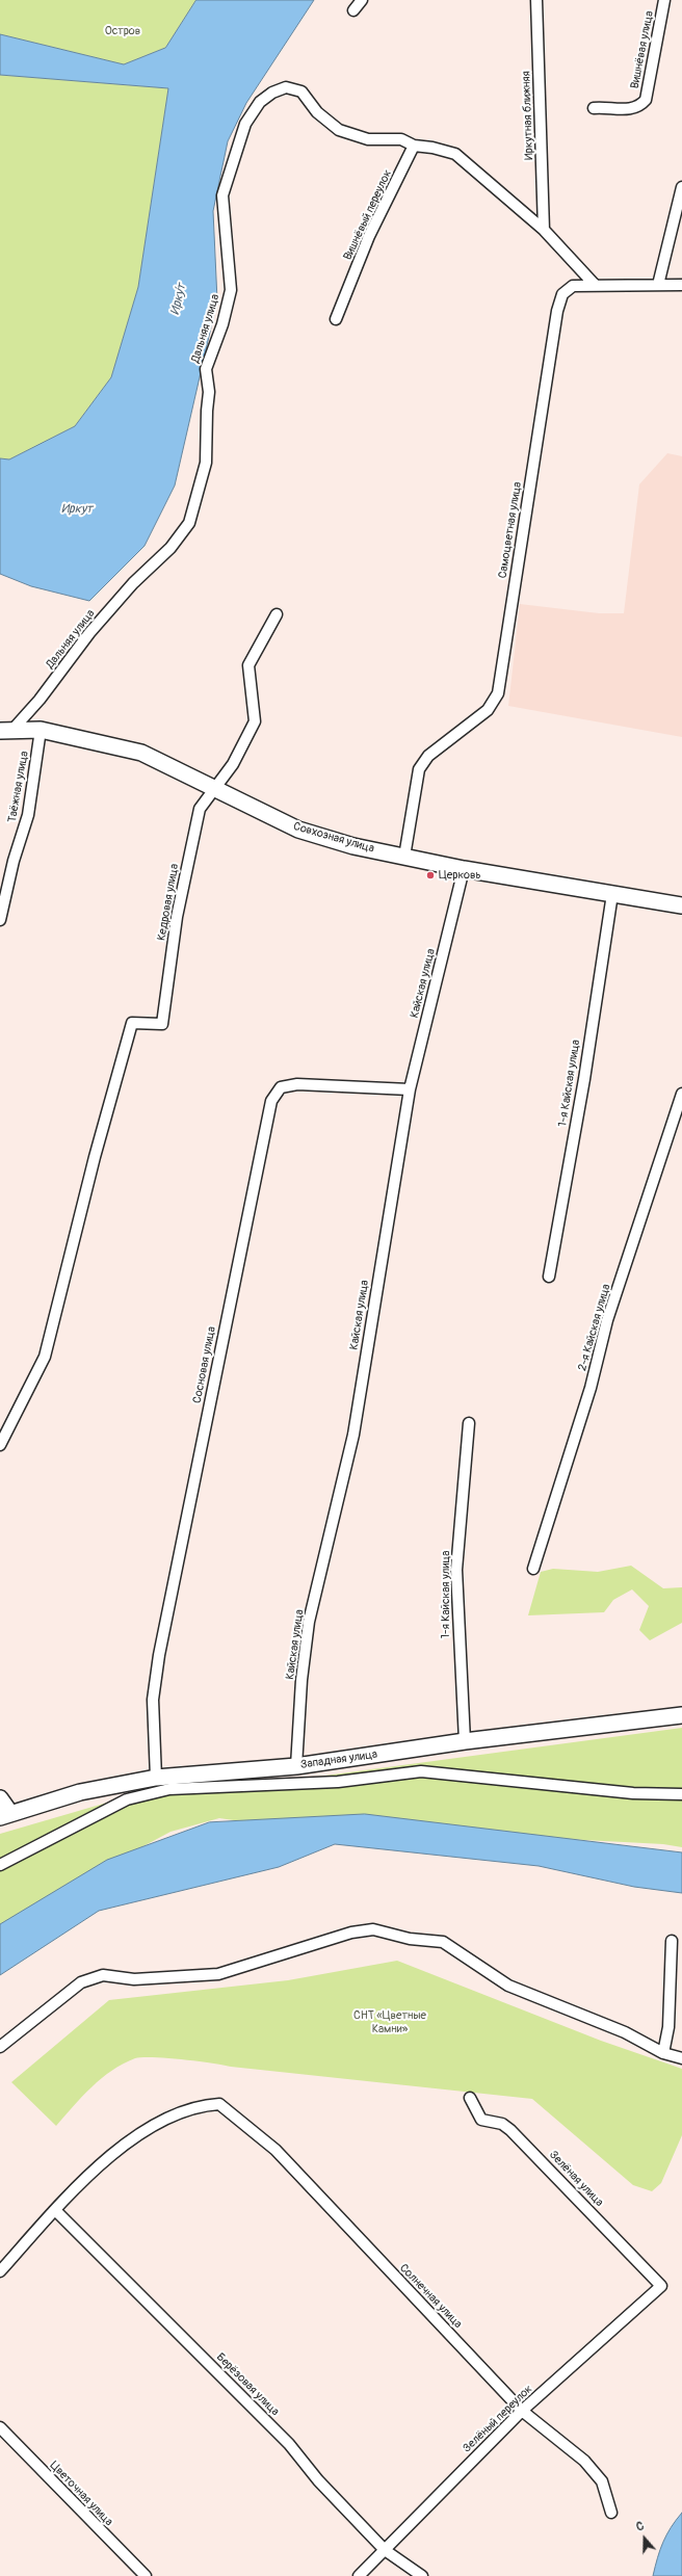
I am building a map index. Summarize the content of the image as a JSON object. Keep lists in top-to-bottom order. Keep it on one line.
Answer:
{"streets":{"street":["Вишнёвая улица","Иркутная ближняя","Вишнёвый переулок","Дальняя улица","Самоцветная улица","Таёжная улица","Совхозная улица","Кедровая улица","Кайская улица","1-я Кайская улица","2-я Кайская улица","Сосновая улица","Западная улица","Зелёная улица","Солнечная улица","Берёзовая улица","Зелёный переулок","Цветочная улица"]},"crossings":[["Иркутная ближняя","Дальняя улица"],["Вишнёвый переулок","Дальняя улица"],["Дальняя улица","Самоцветная улица"],["Дальняя улица","Совхозная улица"],["Самоцветная улица","Совхозная улица"],["Таёжная улица","Совхозная улица"],["Совхозная улица","Кедровая улица"],["Совхозная улица","Кайская улица"],["Совхозная улица","1-я Кайская улица"],["Кайская улица","Сосновая улица"],["Кайская улица","Западная улица"],["1-я Кайская улица","Западная улица"],["Сосновая улица","Западная улица"],["Зелёная улица","Зелёный переулок"],["Солнечная улица","Берёзовая улица"],["Солнечная улица","Зелёный переулок"],["Берёзовая улица","Зелёный переулок"]],"water":["Ирку́т","Иркут"],"parks":["Остров","СНТ «Цветные Камни»"],"places":["Церковь"],"north":"top"}
